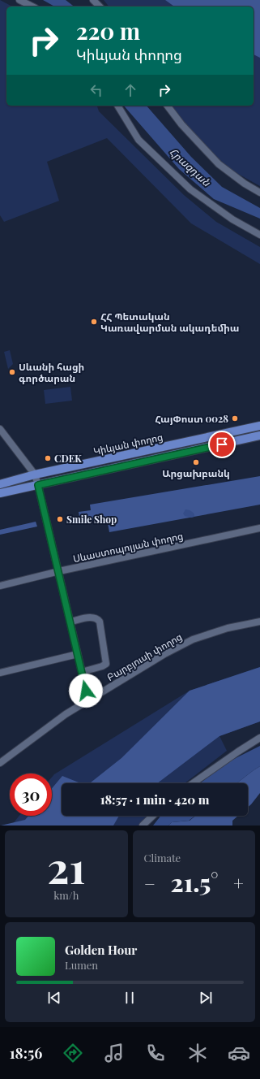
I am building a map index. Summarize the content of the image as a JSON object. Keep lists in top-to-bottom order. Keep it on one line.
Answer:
{"streets":{"main road":["Կիևյան փողոց"],"street":["Սևաստոպոլյան փողոց","Բարբյուսի փողոց"]},"water":["Հրազդան"],"places":["ՀՀ Պետական Կառավարման ակադեմիա","Սևանի հացի գործարան","ՀայՓոստ 0028","CDEK","Արցախբանկ","Smile Shop"],"page":{"turn":["220 m","Կիևյան փողոց"],"limit":"30","trip":"18:57 · 1 min · 420 m","tile":[["21","km/h"],"Climate"],"heat":["−","21.5°","+"],"song":["Golden Hour","Lumen"],"tabs":"18:56"}}
